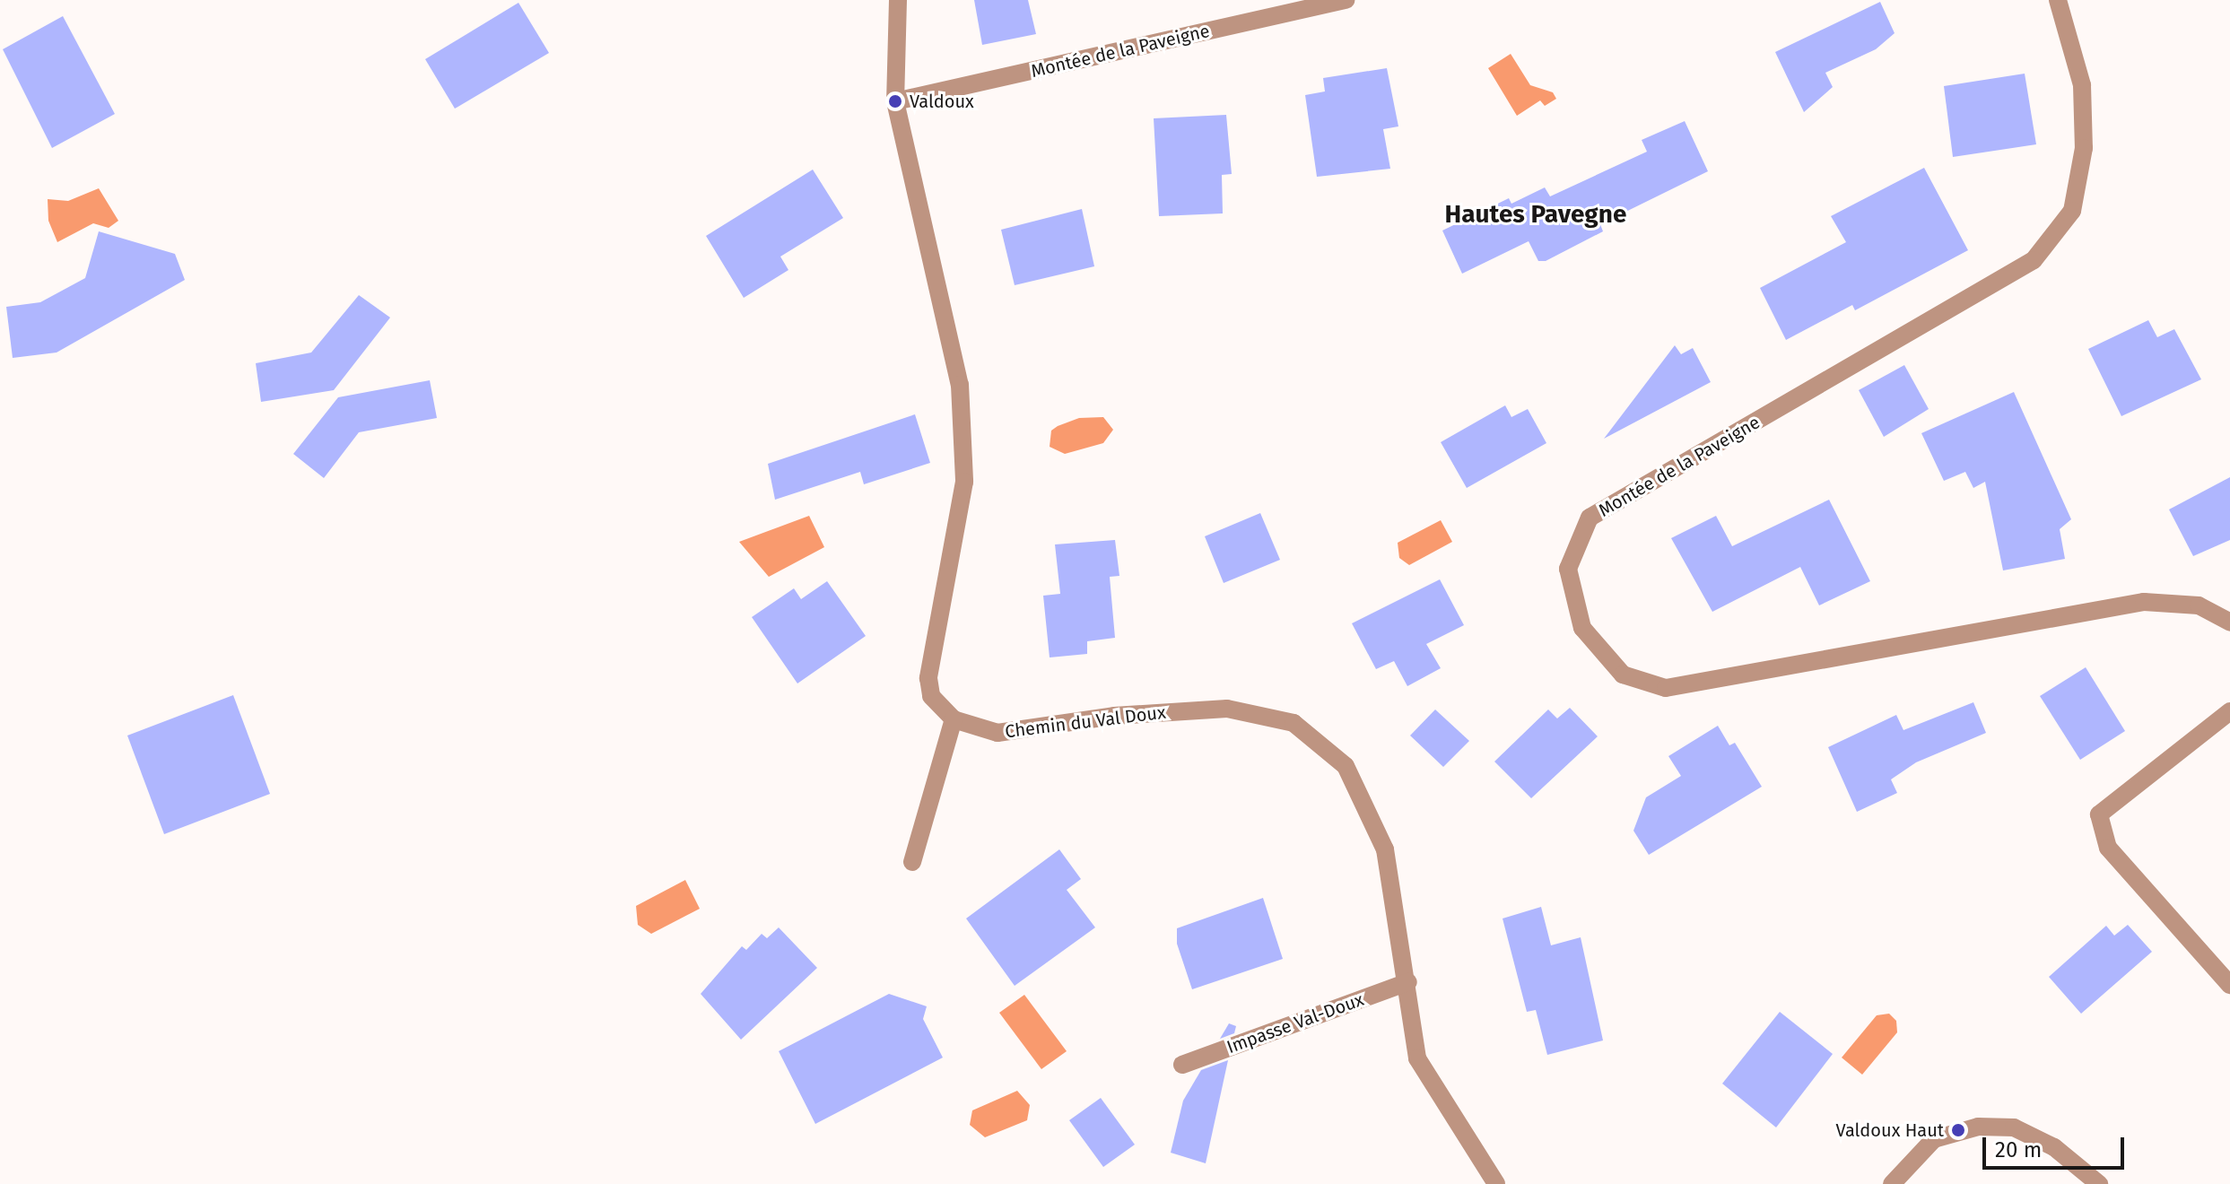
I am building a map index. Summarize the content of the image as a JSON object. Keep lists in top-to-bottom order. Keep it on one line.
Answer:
{"streets":{"street":["Montée de la Paveigne","Chemin du Val Doux","Impasse Val-Doux"]},"crossings":[["Chemin du Val Doux","Impasse Val-Doux"]],"districts":["Hautes Pavegne"],"places":["Valdoux","Valdoux Haut"],"scale_bar":"20 m"}
